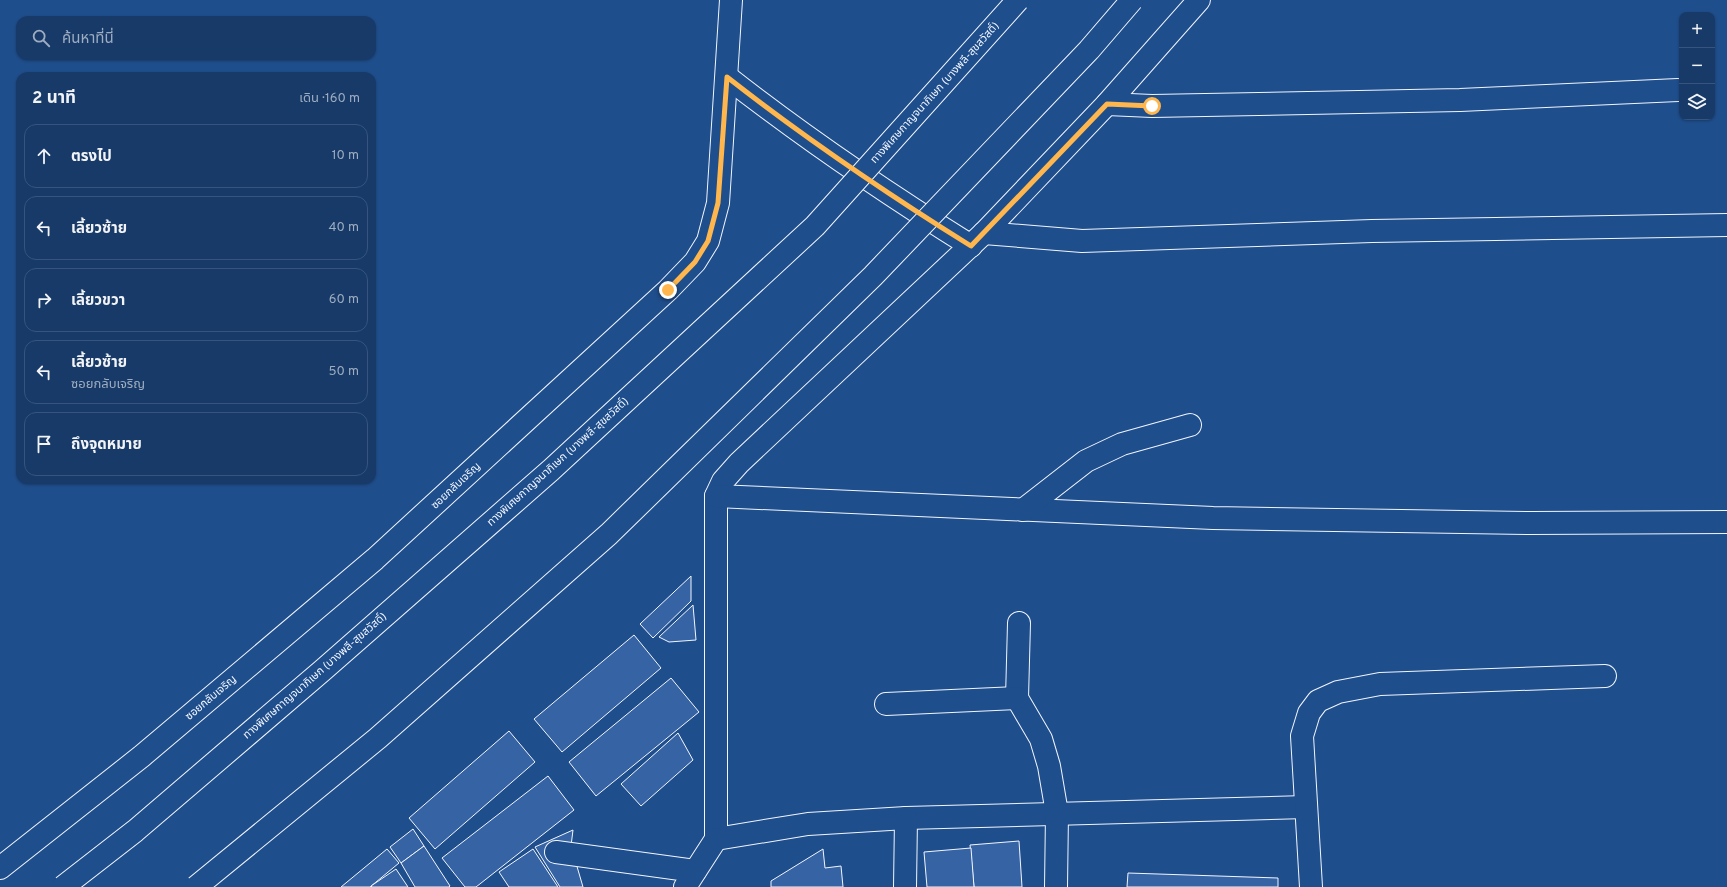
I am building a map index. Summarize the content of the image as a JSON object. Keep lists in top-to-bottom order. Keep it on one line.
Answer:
{"streets":{"main road":["ทางพิเศษกาญจนาภิเษก (บางพลี-สุขสวัสดิ์)","ซอยกลับเจริญ"]},"page":{"map_buttons":["+","−"],"search":"ค้นหาที่นี่","heading":["2 นาที","เดิน · 160 m"],"list":[["ตรงไป","10 m"],["เลี้ยวซ้าย","40 m"],["เลี้ยวขวา","60 m"],["เลี้ยวซ้าย","ซอยกลับเจริญ","50 m"],"ถึงจุดหมาย"]}}
